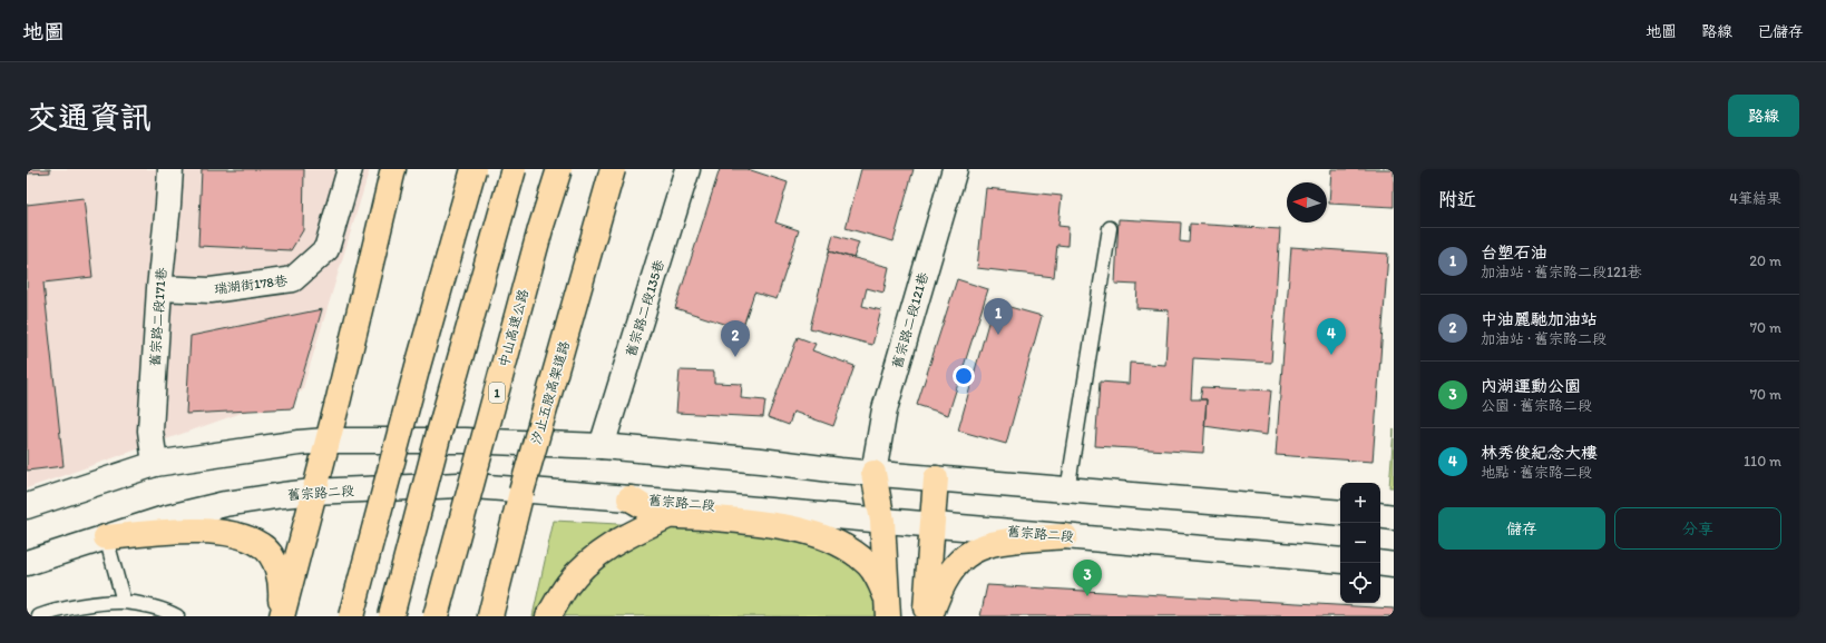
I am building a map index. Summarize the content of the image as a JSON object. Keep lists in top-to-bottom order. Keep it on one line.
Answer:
{"streets":{"highway":["中山高速公路","1","汐止五股高架道路"],"main road":["瑞湖街178巷","舊宗路二段135巷","舊宗路二段171巷","舊宗路二段121巷","舊宗路二段"]},"crossings":[["瑞湖街178巷","舊宗路二段171巷"]],"north":"left","page":{"header":"地圖","nav":["地圖","路線","已儲存"],"buttons":["路線",["儲存","分享"]],"title":"交通資訊","heading":["附近","4筆結果"],"list":[{"mark":"1","name":"台塑石油","note":"加油站 · 舊宗路二段121巷","value":"20 m"},{"mark":"2","name":"中油麗馳加油站","note":"加油站 · 舊宗路二段","value":"70 m"},{"mark":"3","name":"內湖運動公園","note":"公園 · 舊宗路二段","value":"70 m"},{"mark":"4","name":"林秀俊紀念大樓","note":"地點 · 舊宗路二段","value":"110 m"}],"pins":["1","4","2","3"],"map_buttons":["+","−"]}}
